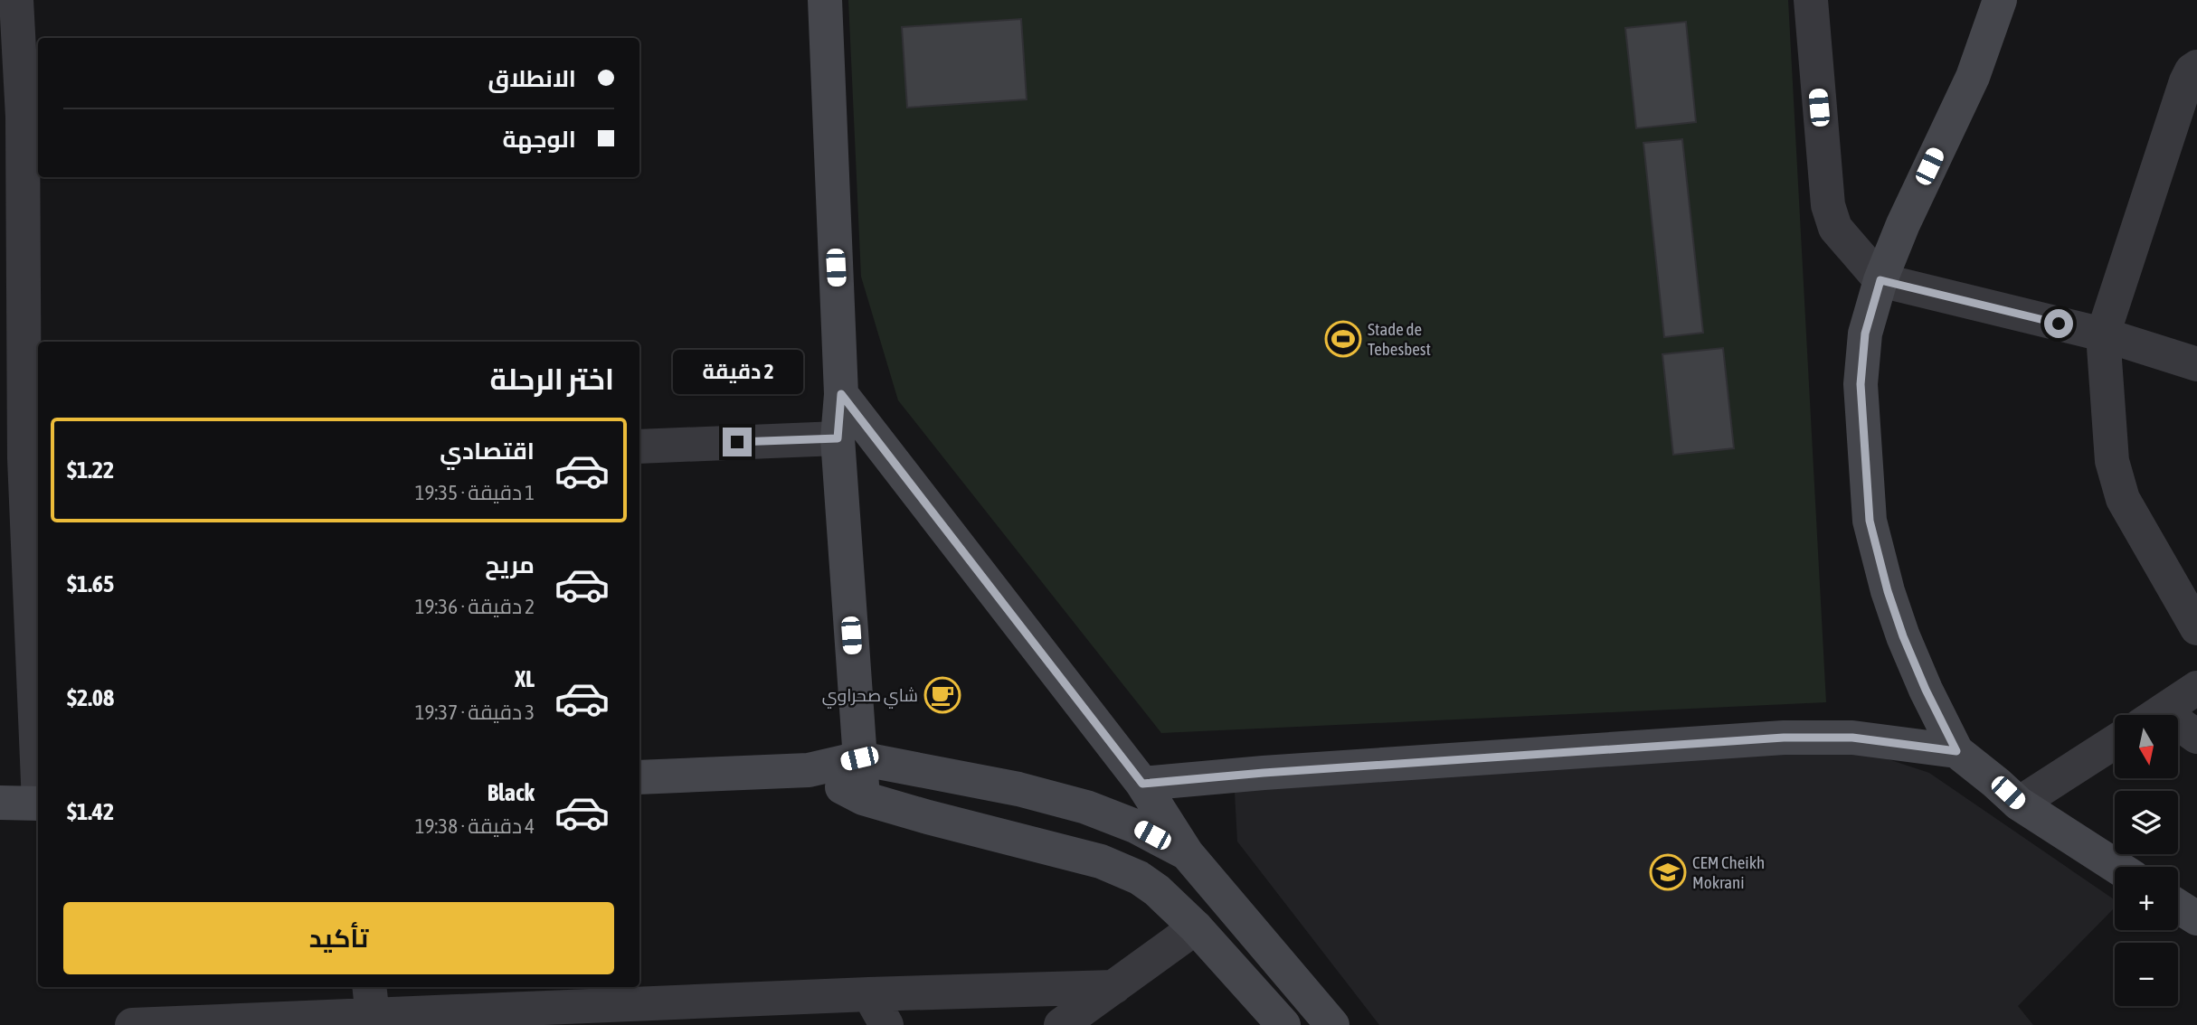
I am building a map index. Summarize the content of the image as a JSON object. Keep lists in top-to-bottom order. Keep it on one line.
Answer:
{"places":{"sports":["Stade de Tebesbest"],"cafe":["شاي صحراوي"],"school or university":["CEM Cheikh Mokrani"]},"north":"bottom","page":{"banner":["الانطلاق","الوجهة"],"heading":"اختر الرحلة","bubble":"2 دقيقة","list":[{"name":"اقتصادي","note":"1 دقيقة · 19:35","value":"$1.22"},{"name":"مريح","note":"2 دقيقة · 19:36","value":"$1.65"},{"name":"XL","note":"3 دقيقة · 19:37","value":"$2.08"},{"name":"Black","note":"4 دقيقة · 19:38","value":"$1.42"}],"map_buttons":["+","−"],"buttons":"تأكيد"}}
